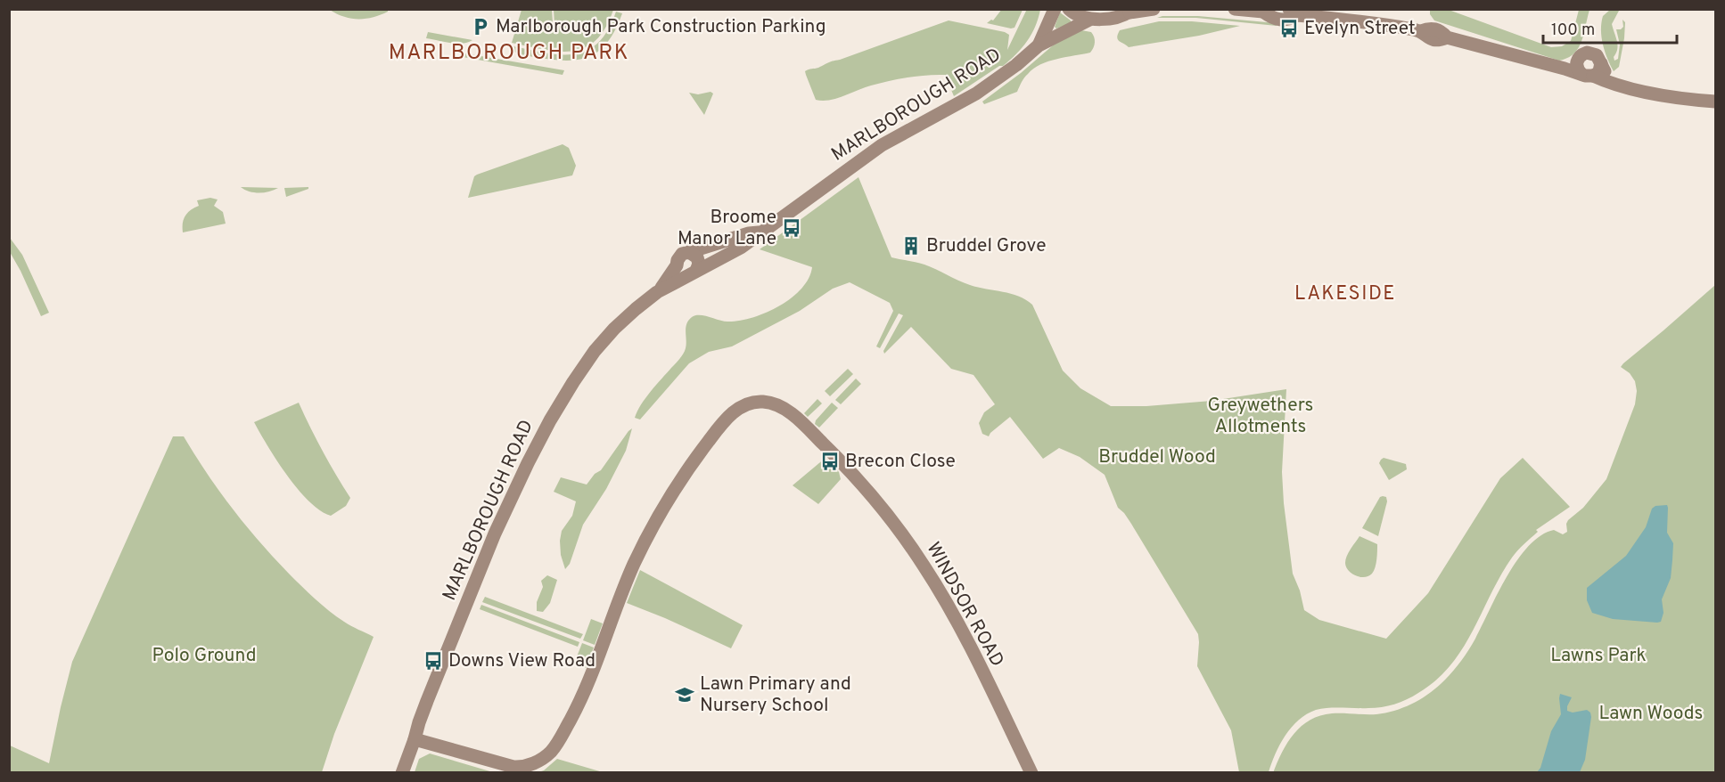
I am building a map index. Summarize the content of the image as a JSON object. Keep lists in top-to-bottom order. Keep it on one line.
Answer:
{"streets":{"main road":["MARLBOROUGH ROAD","WINDSOR ROAD"]},"crossings":[["MARLBOROUGH ROAD","WINDSOR ROAD"]],"districts":["MARLBOROUGH PARK","LAKESIDE"],"parks":["Greywethers Allotments","Bruddel Wood","Polo Ground","Lawns Park","Lawn Woods"],"places":{"parking":["Marlborough Park Construction Parking"],"bus stop":["Evelyn Street","Broome Manor Lane","Brecon Close","Downs View Road"],"building":["Bruddel Grove"],"school or university":["Lawn Primary and Nursery School"]},"scale_bar":"100 m"}
